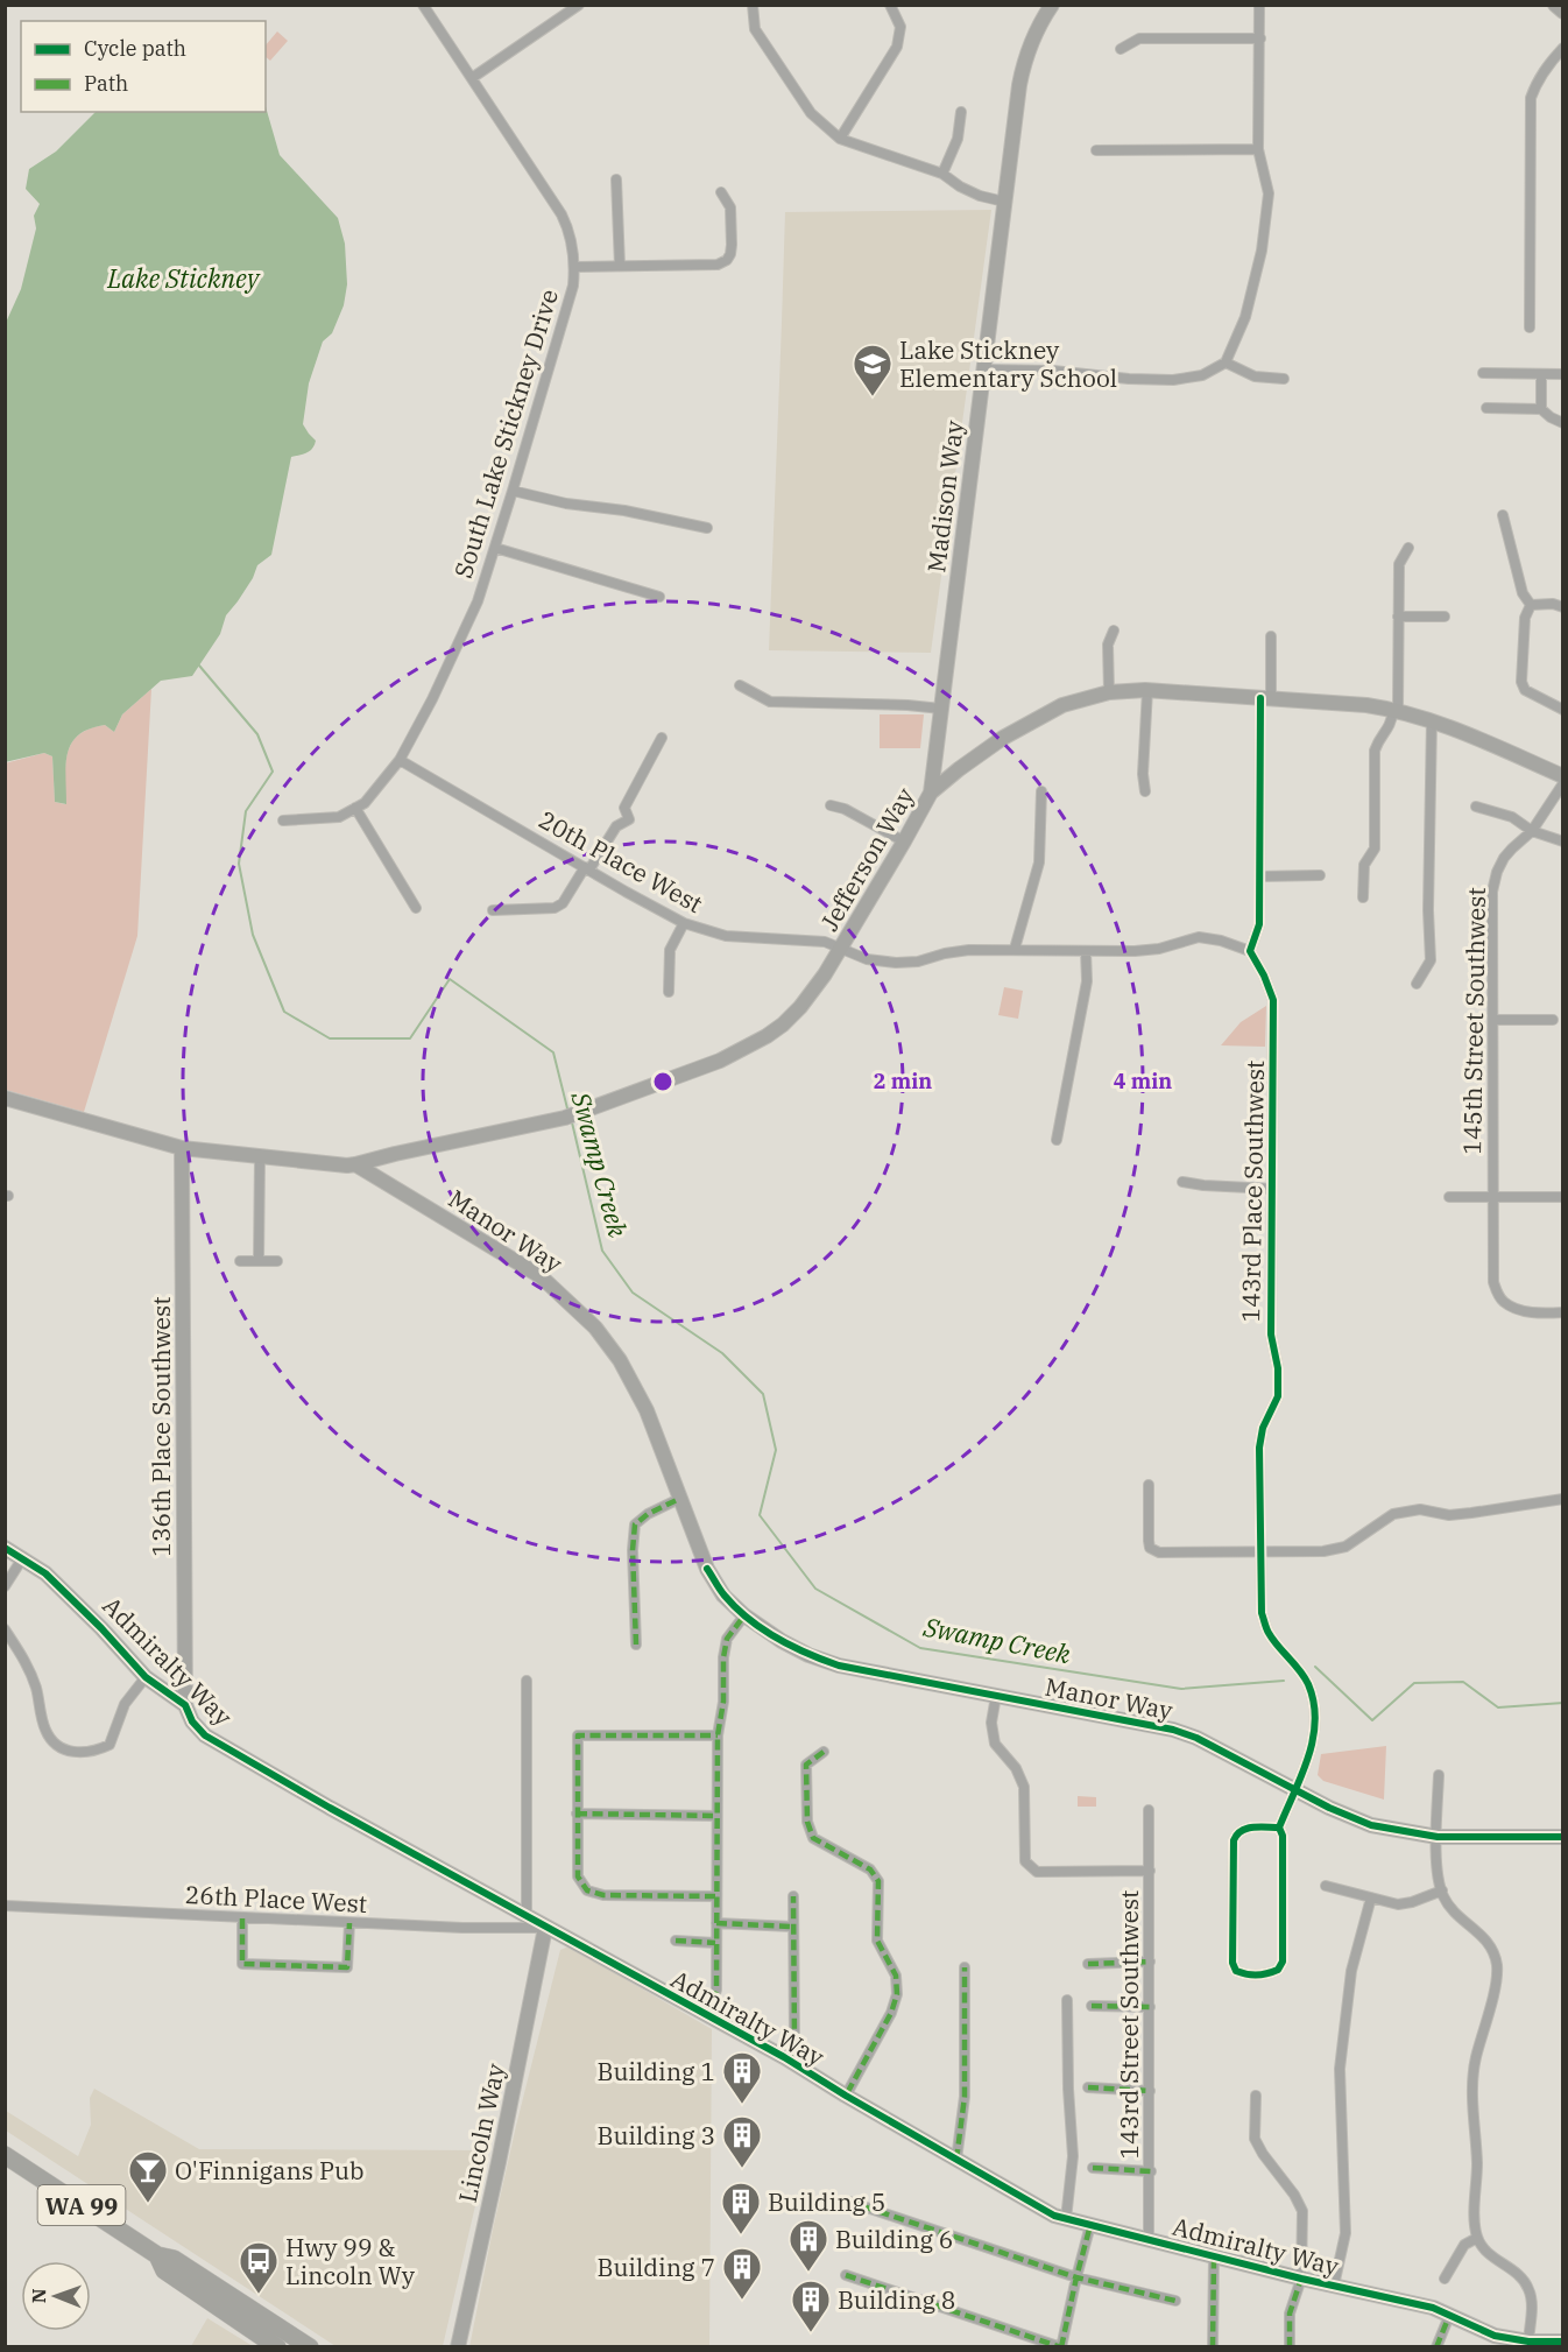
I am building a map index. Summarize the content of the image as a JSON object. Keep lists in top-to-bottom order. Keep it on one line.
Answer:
{"streets":{"highway":["WA 99"],"street":["South Lake Stickney Drive","Madison Way","Jefferson Way","20th Place West","145th Street Southwest","143rd Place Southwest","Manor Way","136th Place Southwest","Admiralty Way","26th Place West","143rd Street Southwest","Lincoln Way"]},"crossings":[["South Lake Stickney Drive","20th Place West"],["Madison Way","Jefferson Way"],["Jefferson Way","20th Place West"],["Jefferson Way","Manor Way"],["20th Place West","143rd Place Southwest"],["143rd Place Southwest","Manor Way"],["Manor Way","136th Place Southwest"],["136th Place Southwest","Admiralty Way"],["Admiralty Way","26th Place West"],["Admiralty Way","143rd Street Southwest"],["Admiralty Way","Lincoln Way"],["26th Place West","Lincoln Way"]],"water":["Lake Stickney","Swamp Creek"],"places":{"school or university":["Lake Stickney Elementary School"],"building":["Building 1","Building 3","Building 5","Building 6","Building 7","Building 8"],"bar":["O'Finnigans Pub"],"bus stop":["Hwy 99 & Lincoln Wy"]},"legend":["Cycle path","Path"],"north":"left","rings":["2 min","4 min"]}
